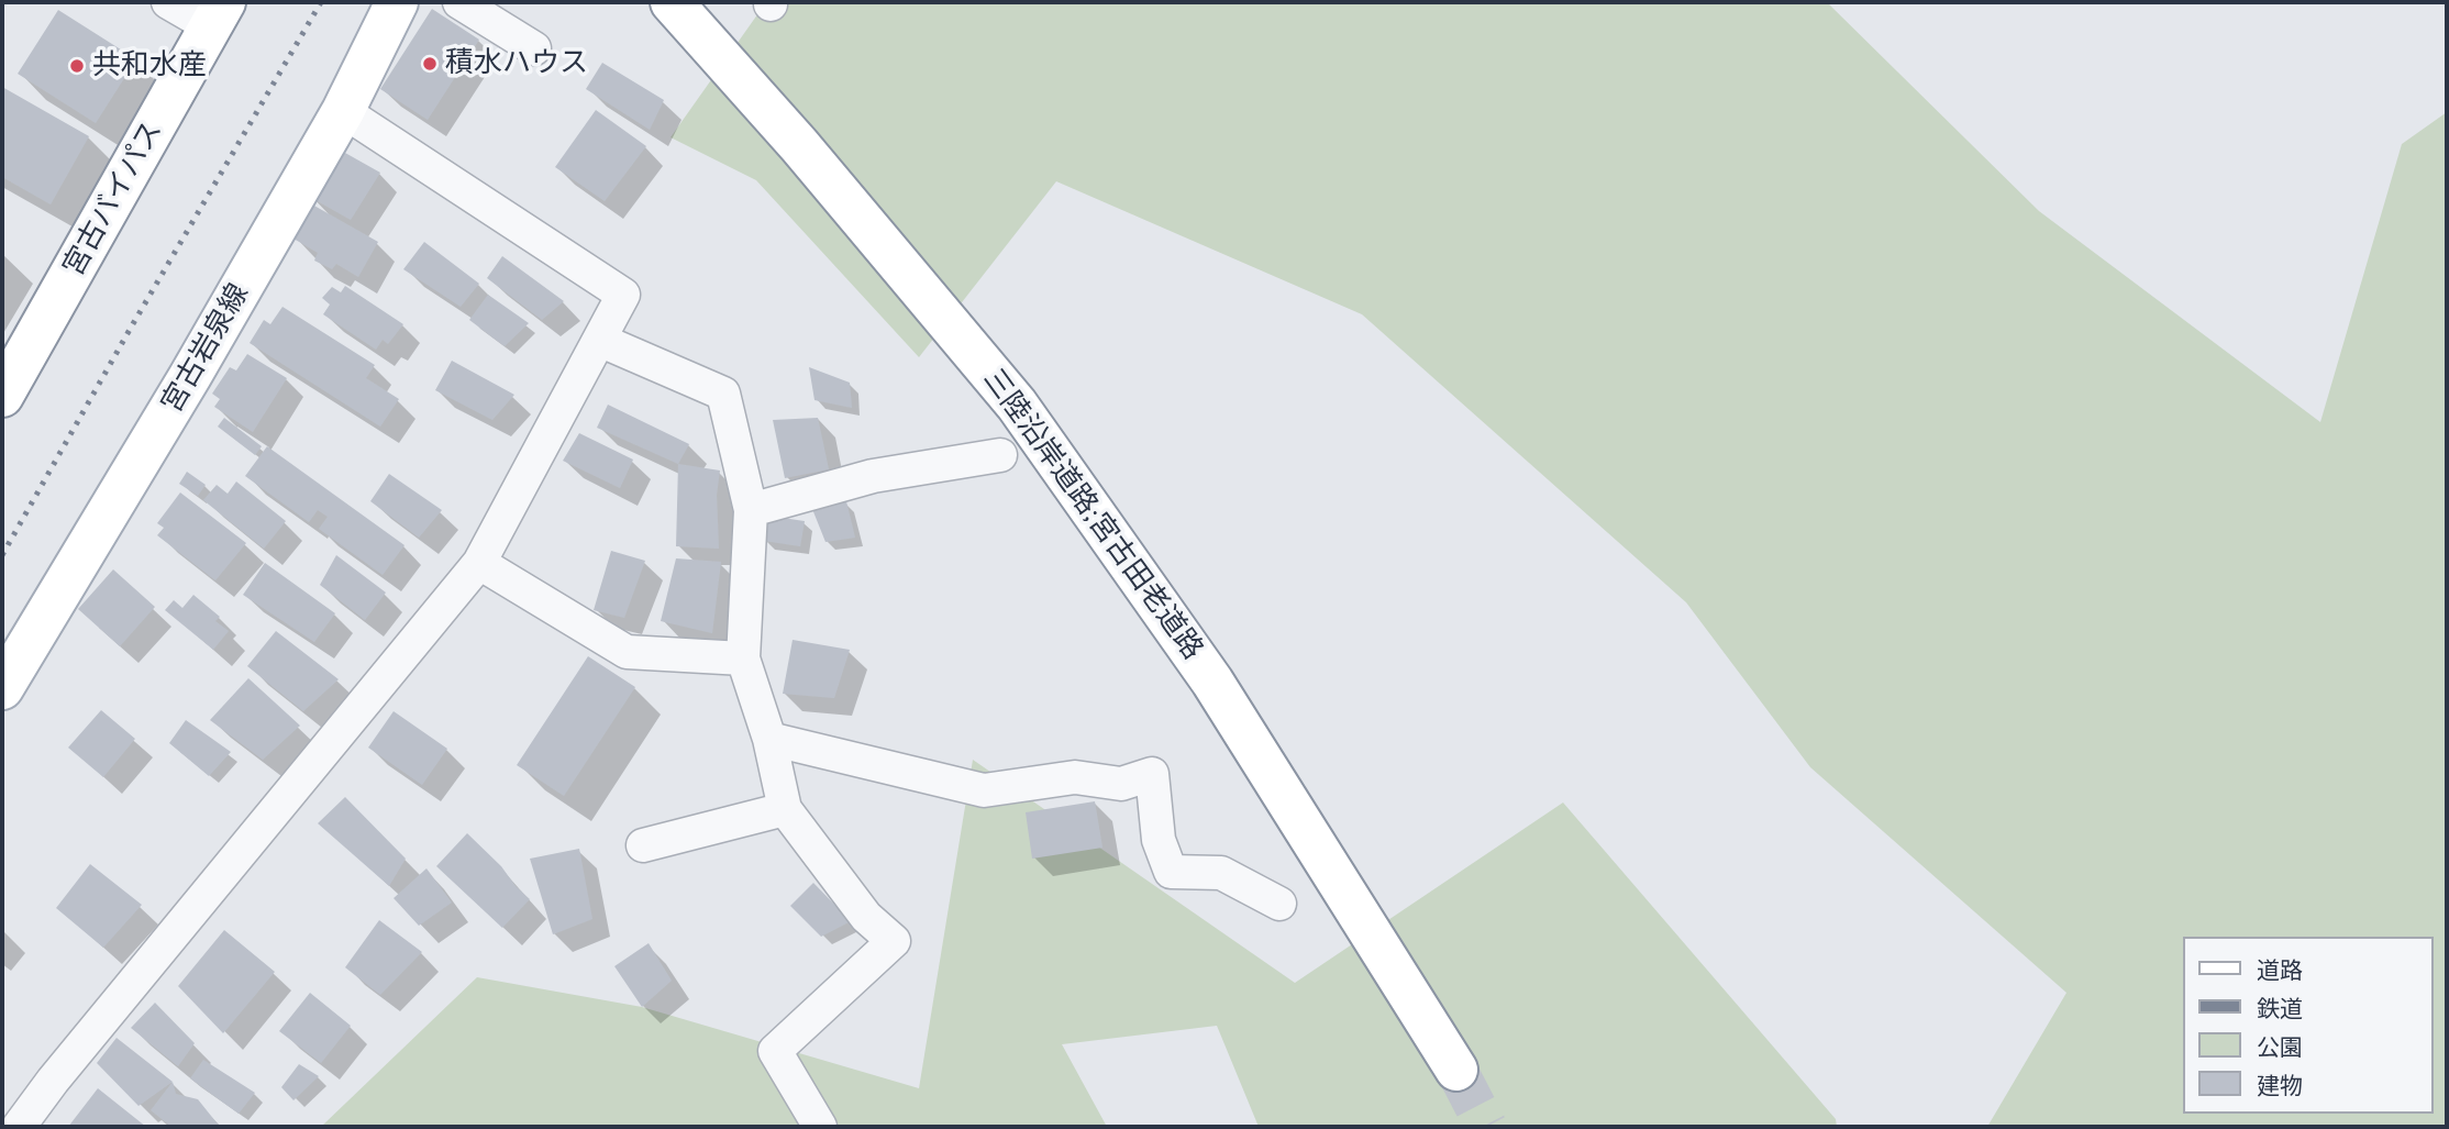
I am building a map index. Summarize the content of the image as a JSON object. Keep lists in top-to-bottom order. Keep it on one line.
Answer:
{"streets":{"main road":["宮古バイパス","宮古岩泉線","三陸沿岸道路;宮古田老道路"]},"places":["積水ハウス","共和水産"],"legend":["道路","鉄道","公園","建物"]}
